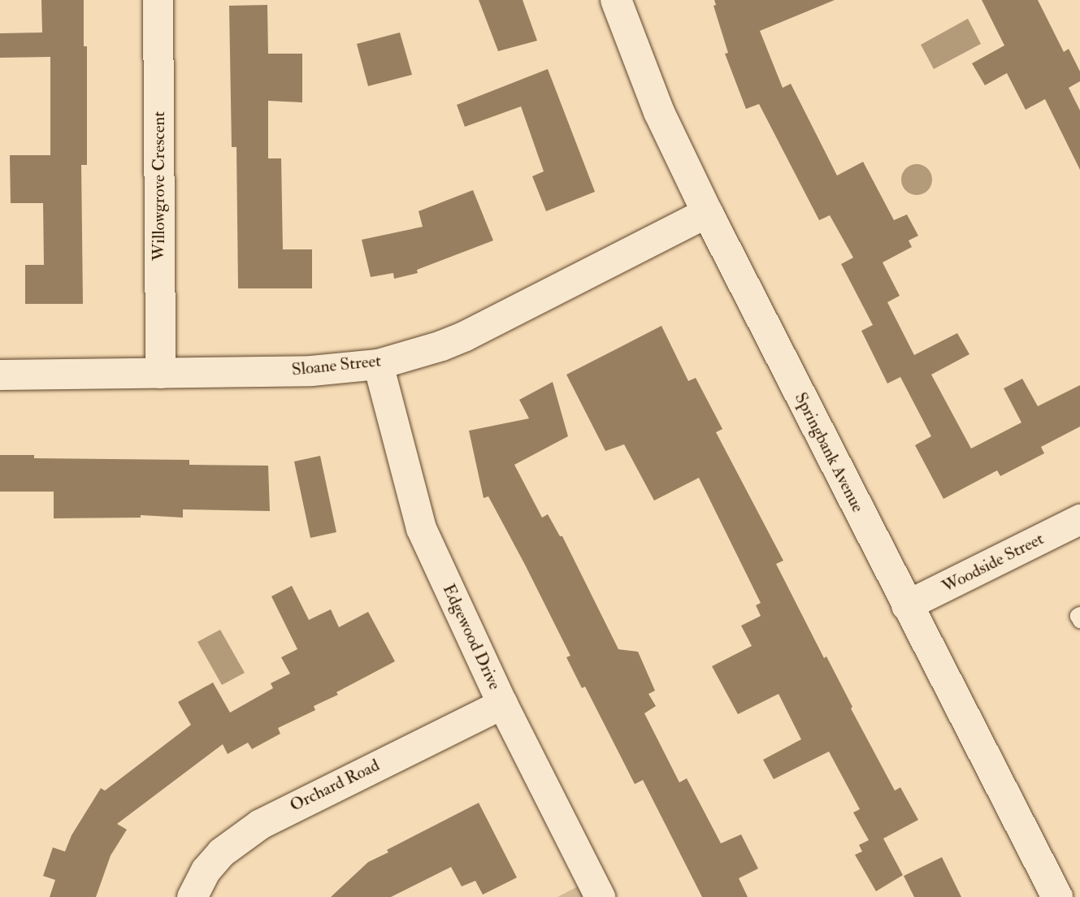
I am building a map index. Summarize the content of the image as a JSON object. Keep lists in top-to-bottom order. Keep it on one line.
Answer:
{"streets":{"main road":["Springbank Avenue"],"street":["Willowgrove Crescent","Sloane Street","Woodside Street","Edgewood Drive","Orchard Road"]},"crossings":[["Willowgrove Crescent","Sloane Street"],["Sloane Street","Springbank Avenue"],["Sloane Street","Edgewood Drive"],["Springbank Avenue","Woodside Street"],["Edgewood Drive","Orchard Road"]]}
